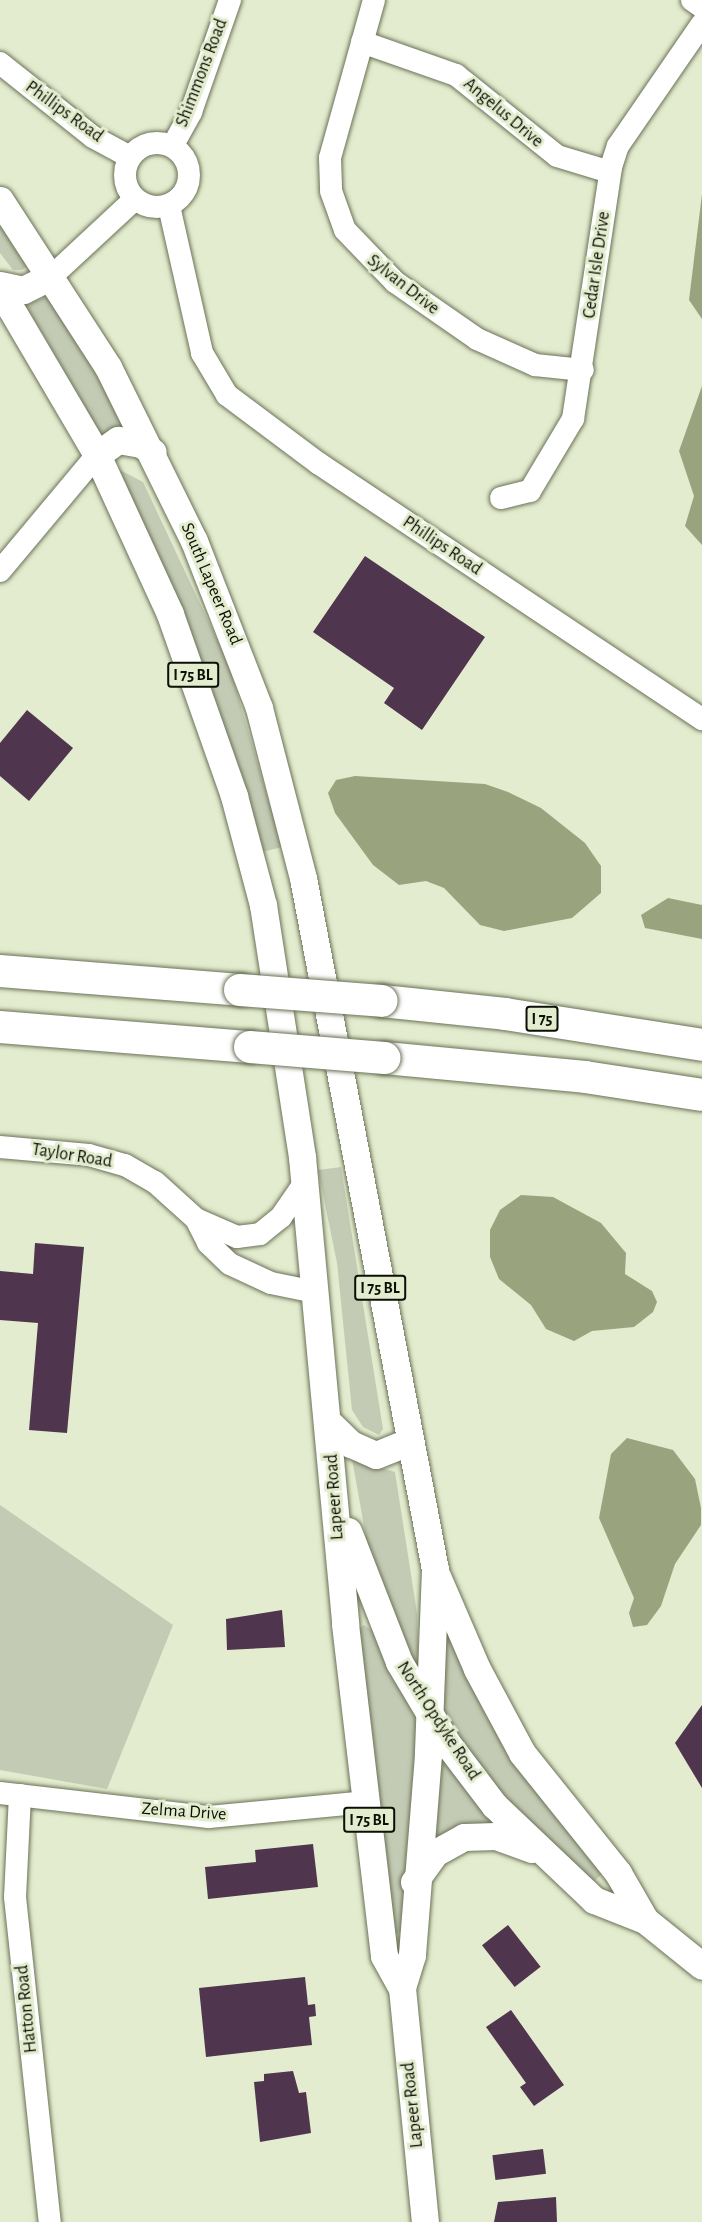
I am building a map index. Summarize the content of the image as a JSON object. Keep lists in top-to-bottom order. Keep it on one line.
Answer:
{"streets":{"highway":["I 75"],"main road":["South Lapeer Road","I 75 BL","Lapeer Road","North Opdyke Road"],"street":["Shimmons Road","Phillips Road","Angelus Drive","Cedar Isle Drive","Sylvan Drive","Taylor Road","Zelma Drive","Hatton Road"]},"crossings":[["Shimmons Road","Phillips Road"],["Angelus Drive","Cedar Isle Drive"],["Angelus Drive","Sylvan Drive"],["Cedar Isle Drive","Sylvan Drive"],["South Lapeer Road","Lapeer Road"],["I 75 BL","Lapeer Road"],["Taylor Road","Lapeer Road"],["Lapeer Road","North Opdyke Road"],["Lapeer Road","Zelma Drive"],["Zelma Drive","Hatton Road"]]}
